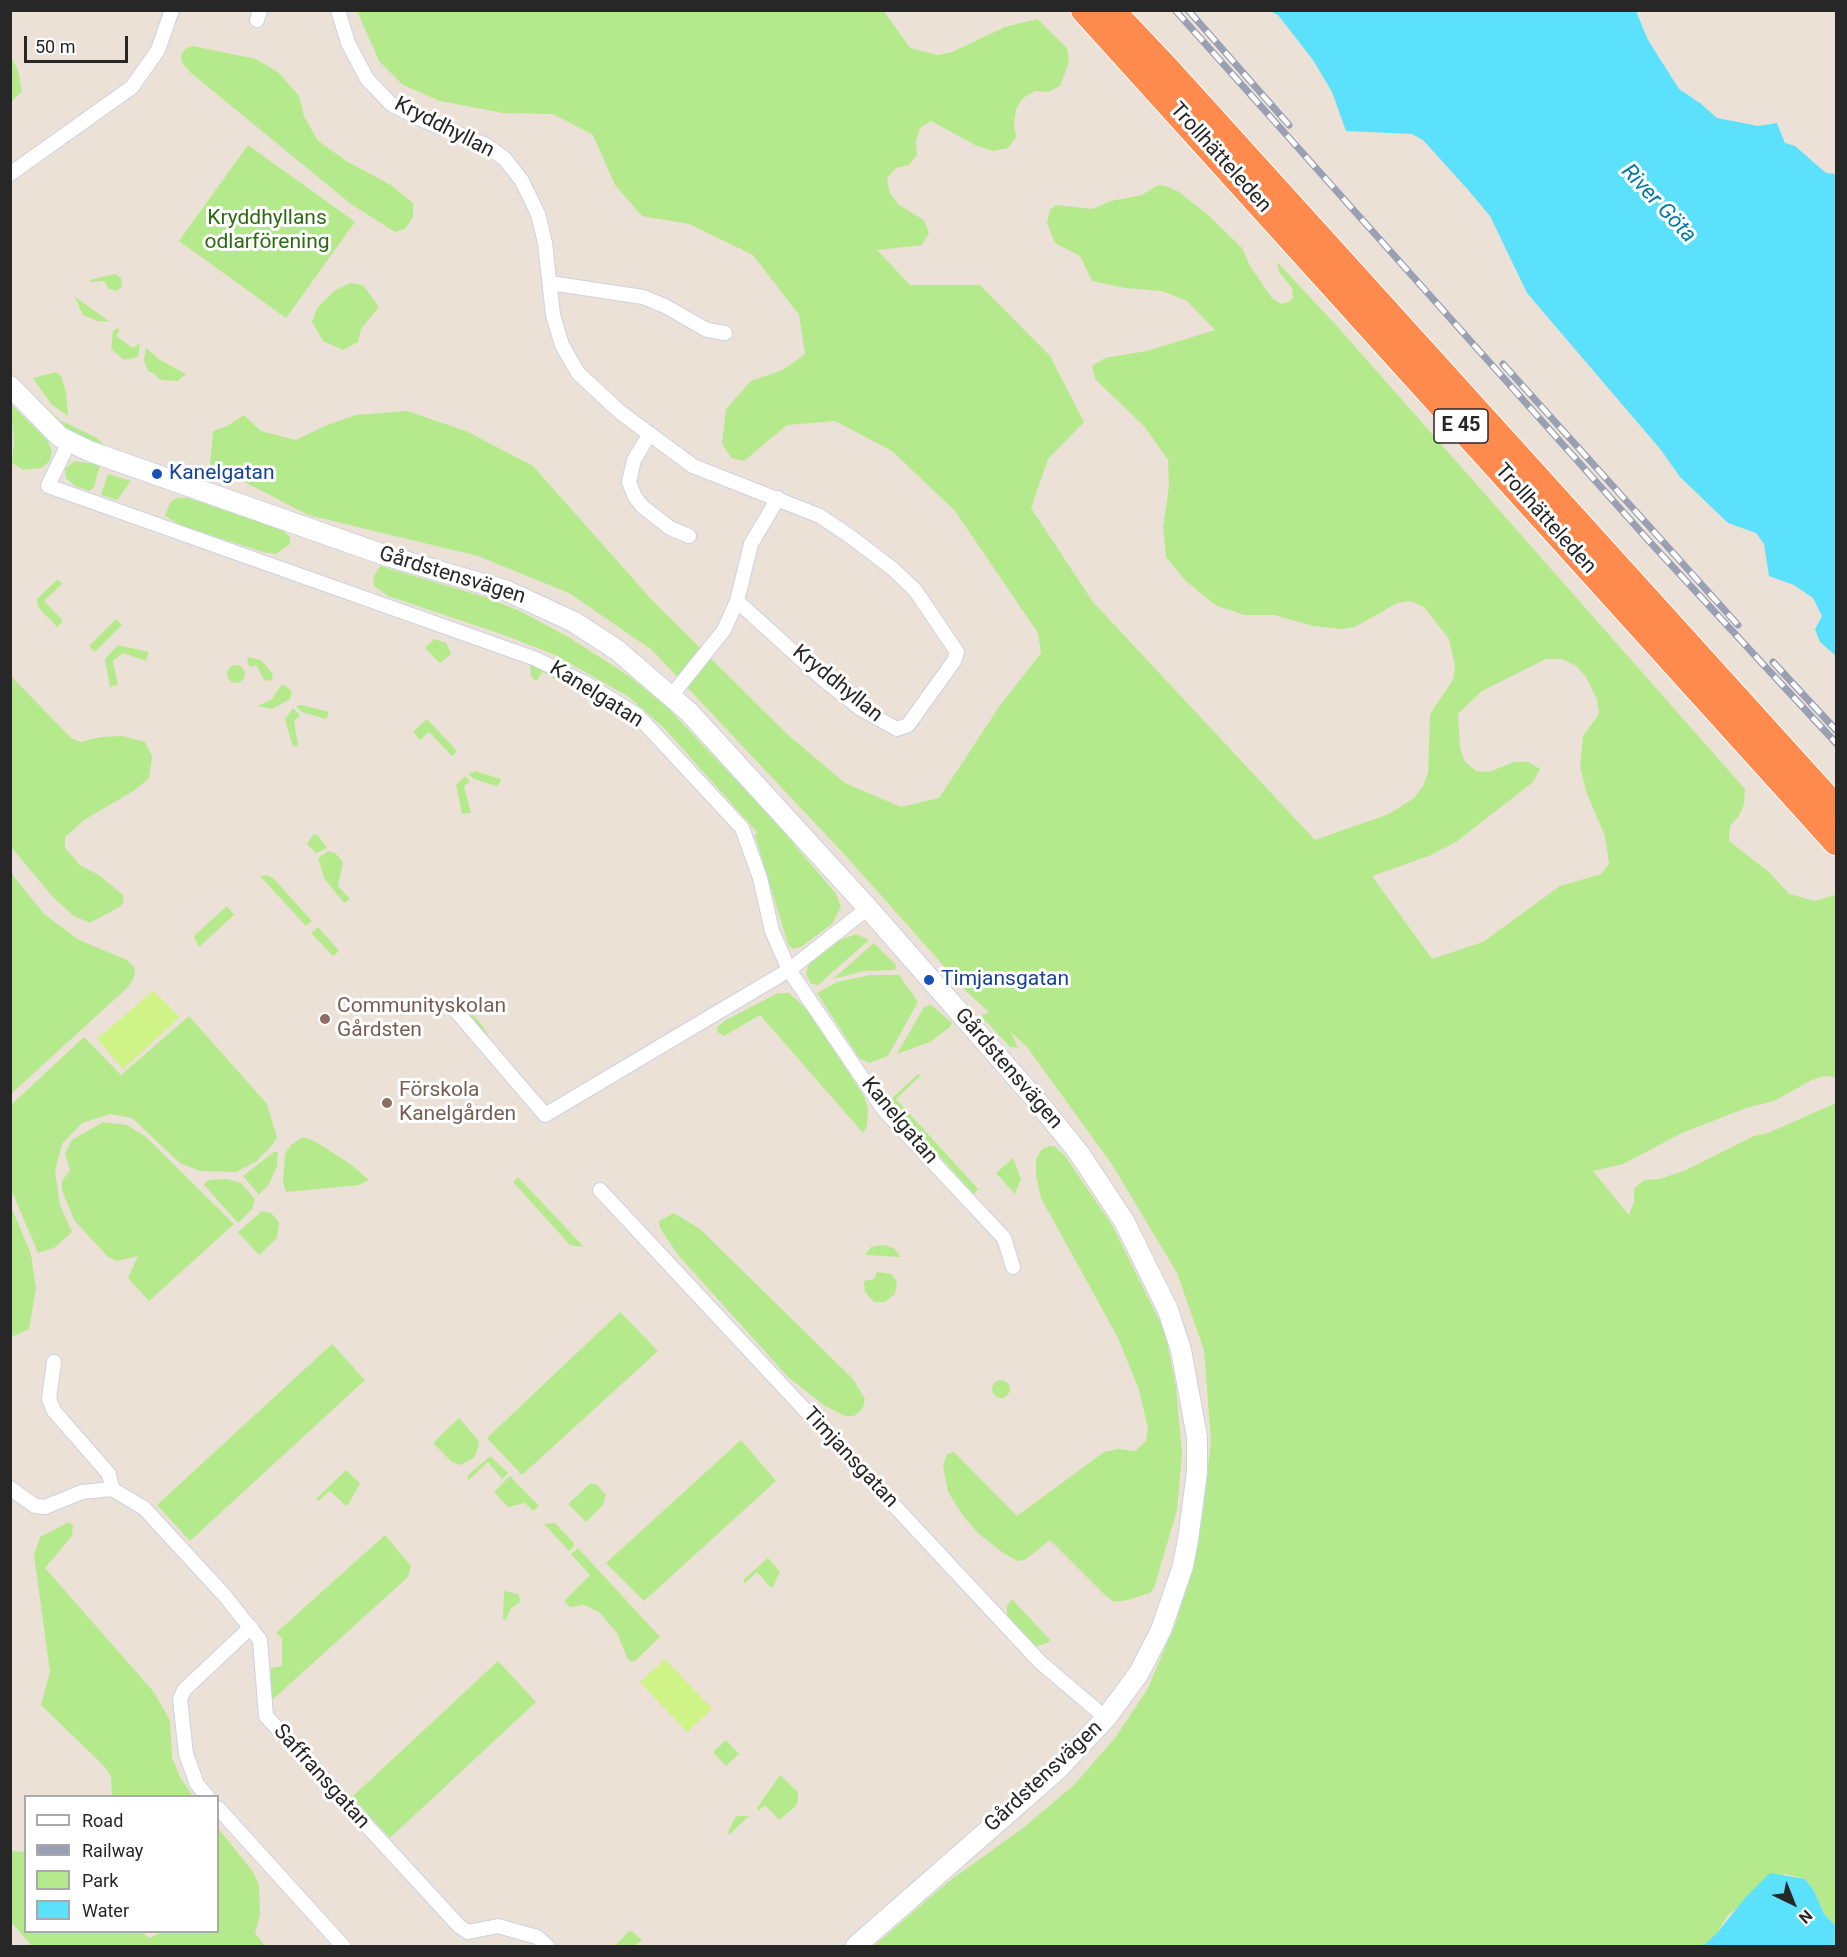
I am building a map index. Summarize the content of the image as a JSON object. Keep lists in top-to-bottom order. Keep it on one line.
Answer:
{"streets":{"highway":["Trollhätteleden","E 45"],"street":["Kryddhyllan","Gårdstensvägen","Kanelgatan","Timjansgatan","Saffransgatan"]},"crossings":[["Gårdstensvägen","Kanelgatan"],["Gårdstensvägen","Timjansgatan"]],"water":["River Göta"],"parks":["Kryddhyllans odlarförening"],"places":["Kanelgatan","Timjansgatan","Communityskolan Gårdsten","Förskola Kanelgården"],"legend":["Road","Railway","Park","Water"],"scale_bar":"50 m","north":"bottom right"}
